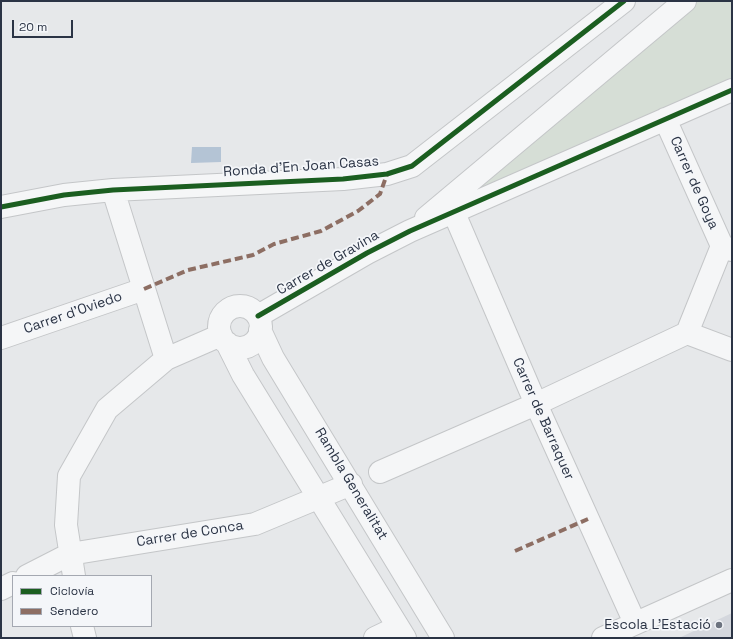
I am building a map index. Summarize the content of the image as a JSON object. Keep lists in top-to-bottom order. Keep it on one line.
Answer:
{"streets":{"street":["Ronda d'En Joan Casas","Carrer de Goya","Carrer de Gravina","Carrer d'Oviedo","Carrer de Barraquer","Rambla Generalitat","Carrer de Conca"]},"crossings":[["Carrer de Gravina","Rambla Generalitat"],["Rambla Generalitat","Carrer de Conca"]],"places":["Escola L'Estació"],"legend":["Ciclovía","Sendero"],"scale_bar":"20 m"}
